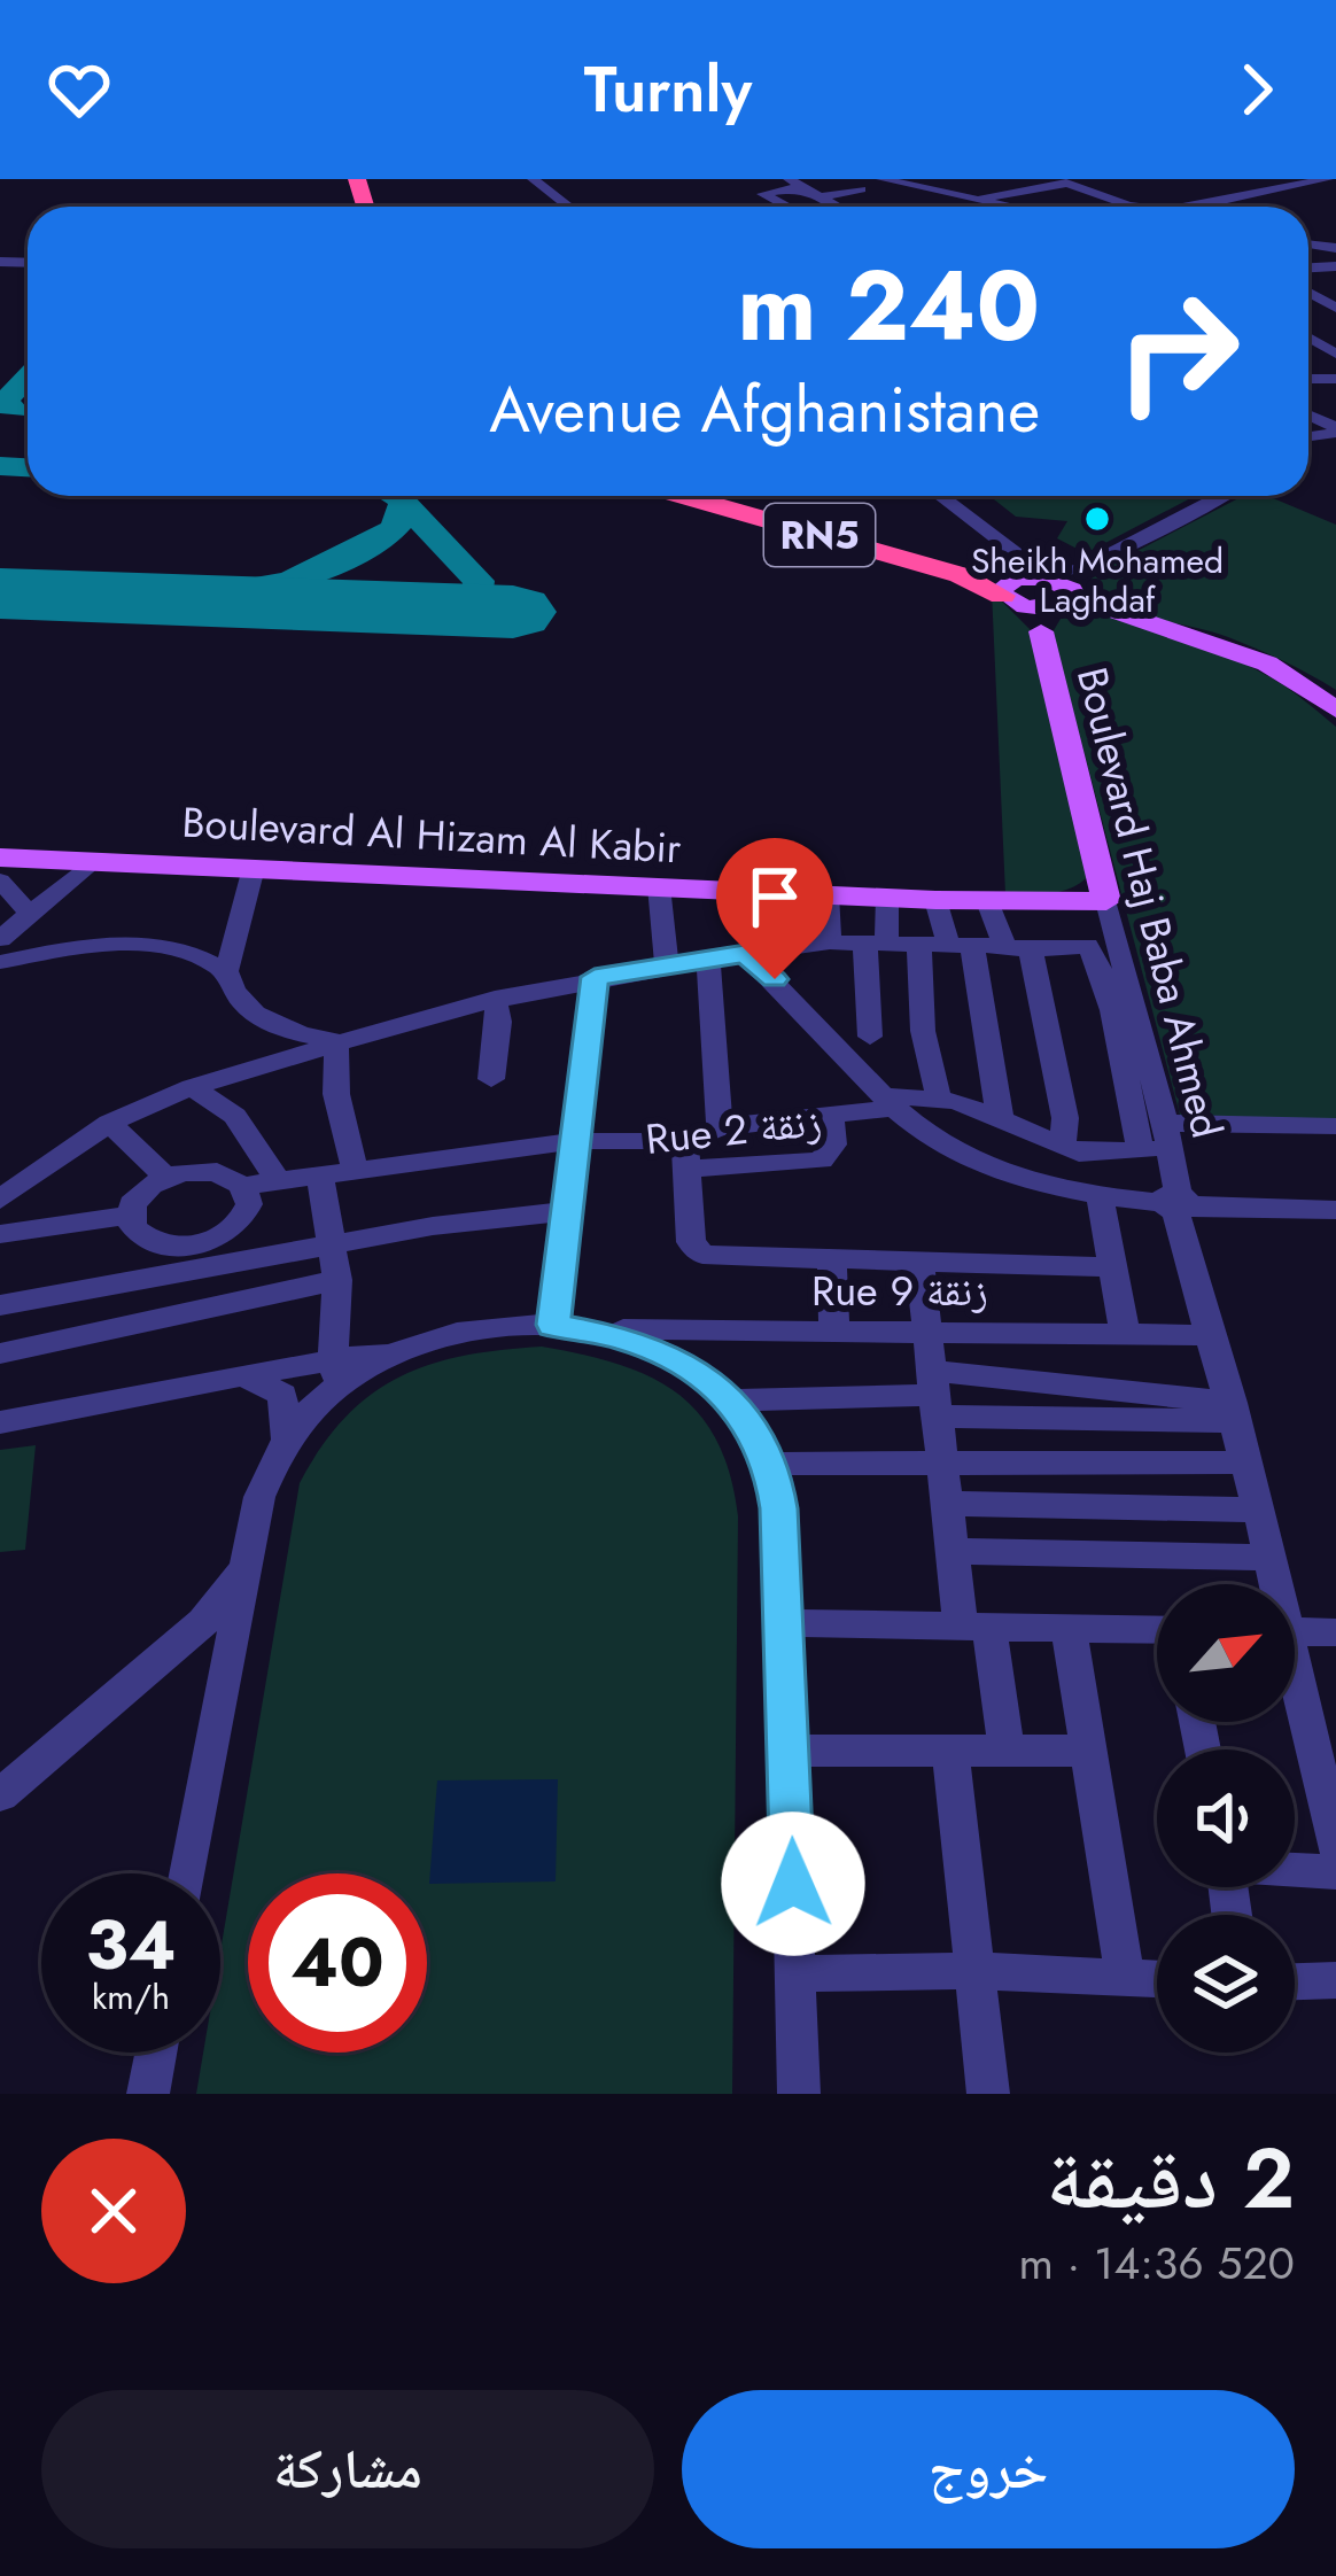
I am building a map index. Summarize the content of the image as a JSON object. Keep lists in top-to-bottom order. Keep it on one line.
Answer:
{"streets":{"highway":["RN5"],"main road":["Boulevard Al Hizam Al Kabir","Boulevard Haj Baba Ahmed"],"street":["Rue 2 زنقة","Rue 9 زنقة"]},"crossings":[["RN5","Boulevard Haj Baba Ahmed"],["Boulevard Al Hizam Al Kabir","Boulevard Haj Baba Ahmed"],["Boulevard Haj Baba Ahmed","Rue 9 زنقة"]],"places":["Sheikh Mohamed Laghdaf"],"north":"top right","page":{"header":"Turnly","turn":["240 m","Avenue Afghanistane"],"speed":"34 km/h","limit":"40","heading":["2 دقيقة","520 m · 14:36"],"buttons":["خروج","مشاركة"]}}
